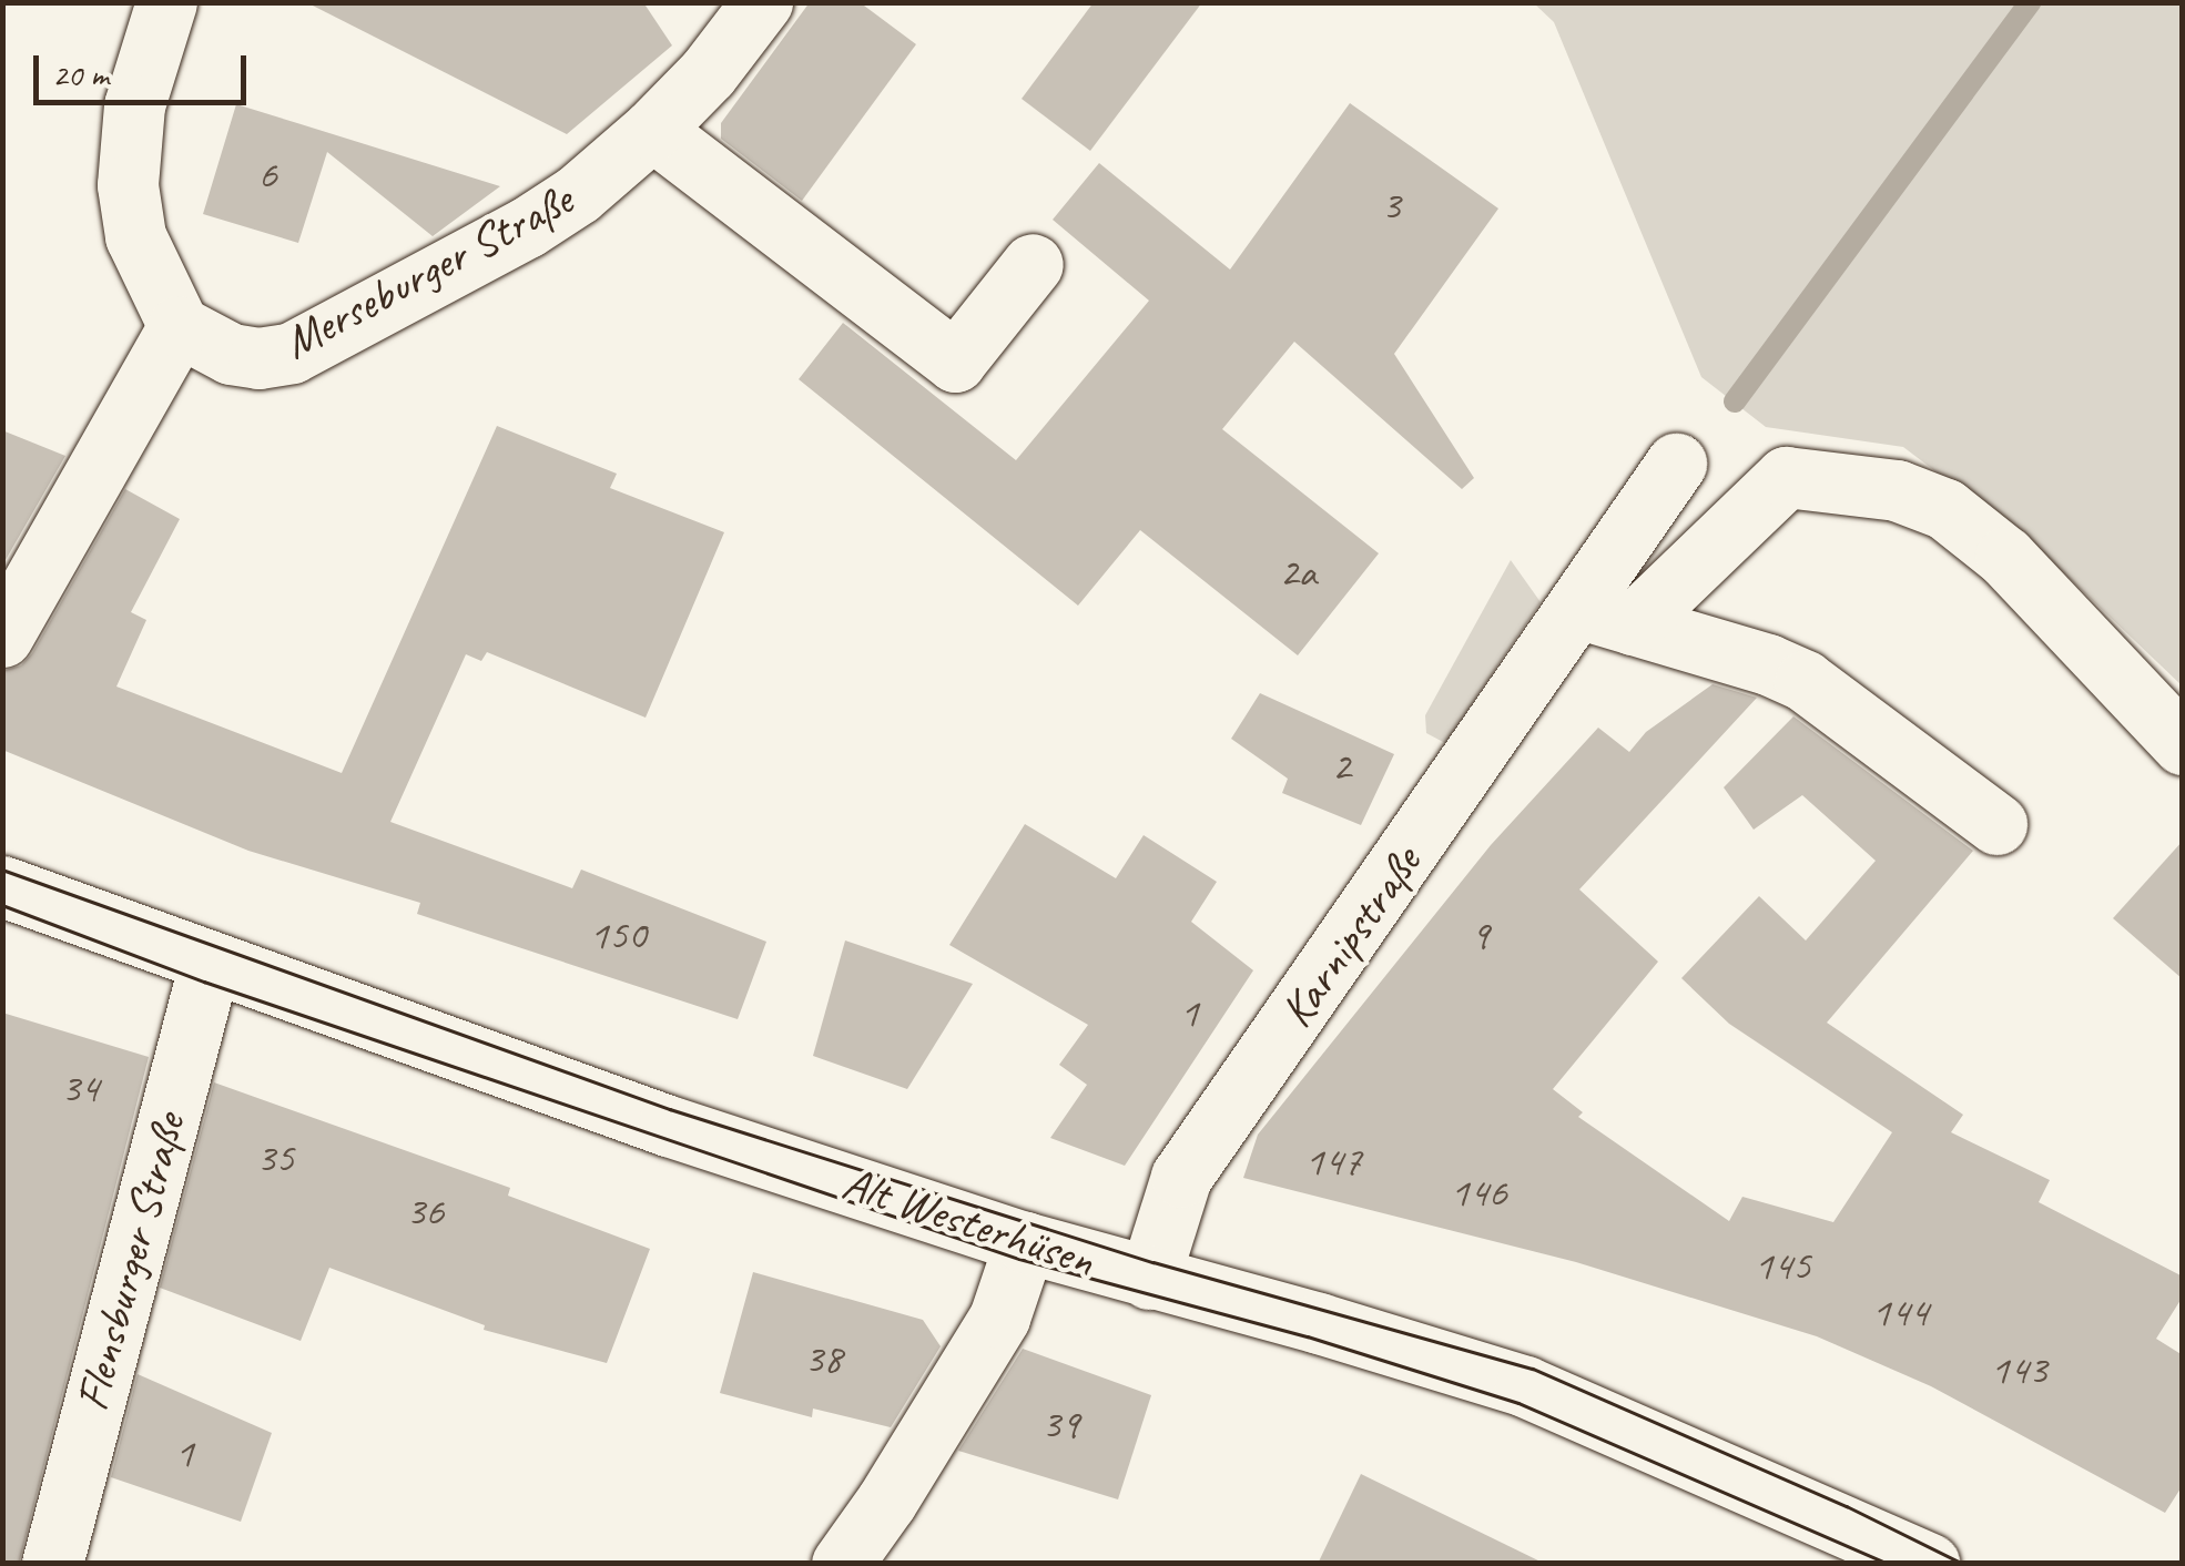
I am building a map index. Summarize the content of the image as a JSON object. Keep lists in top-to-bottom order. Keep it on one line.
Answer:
{"streets":{"street":["Merseburger Straße","Karnipstraße","Alt Westerhüsen","Flensburger Straße"]},"crossings":[["Karnipstraße","Alt Westerhüsen"],["Alt Westerhüsen","Flensburger Straße"]],"house_numbers":["6","3","2a","2","150","9","1","34","35","147","146","36","145","144","38","143","39","1"],"scale_bar":"20 m"}
